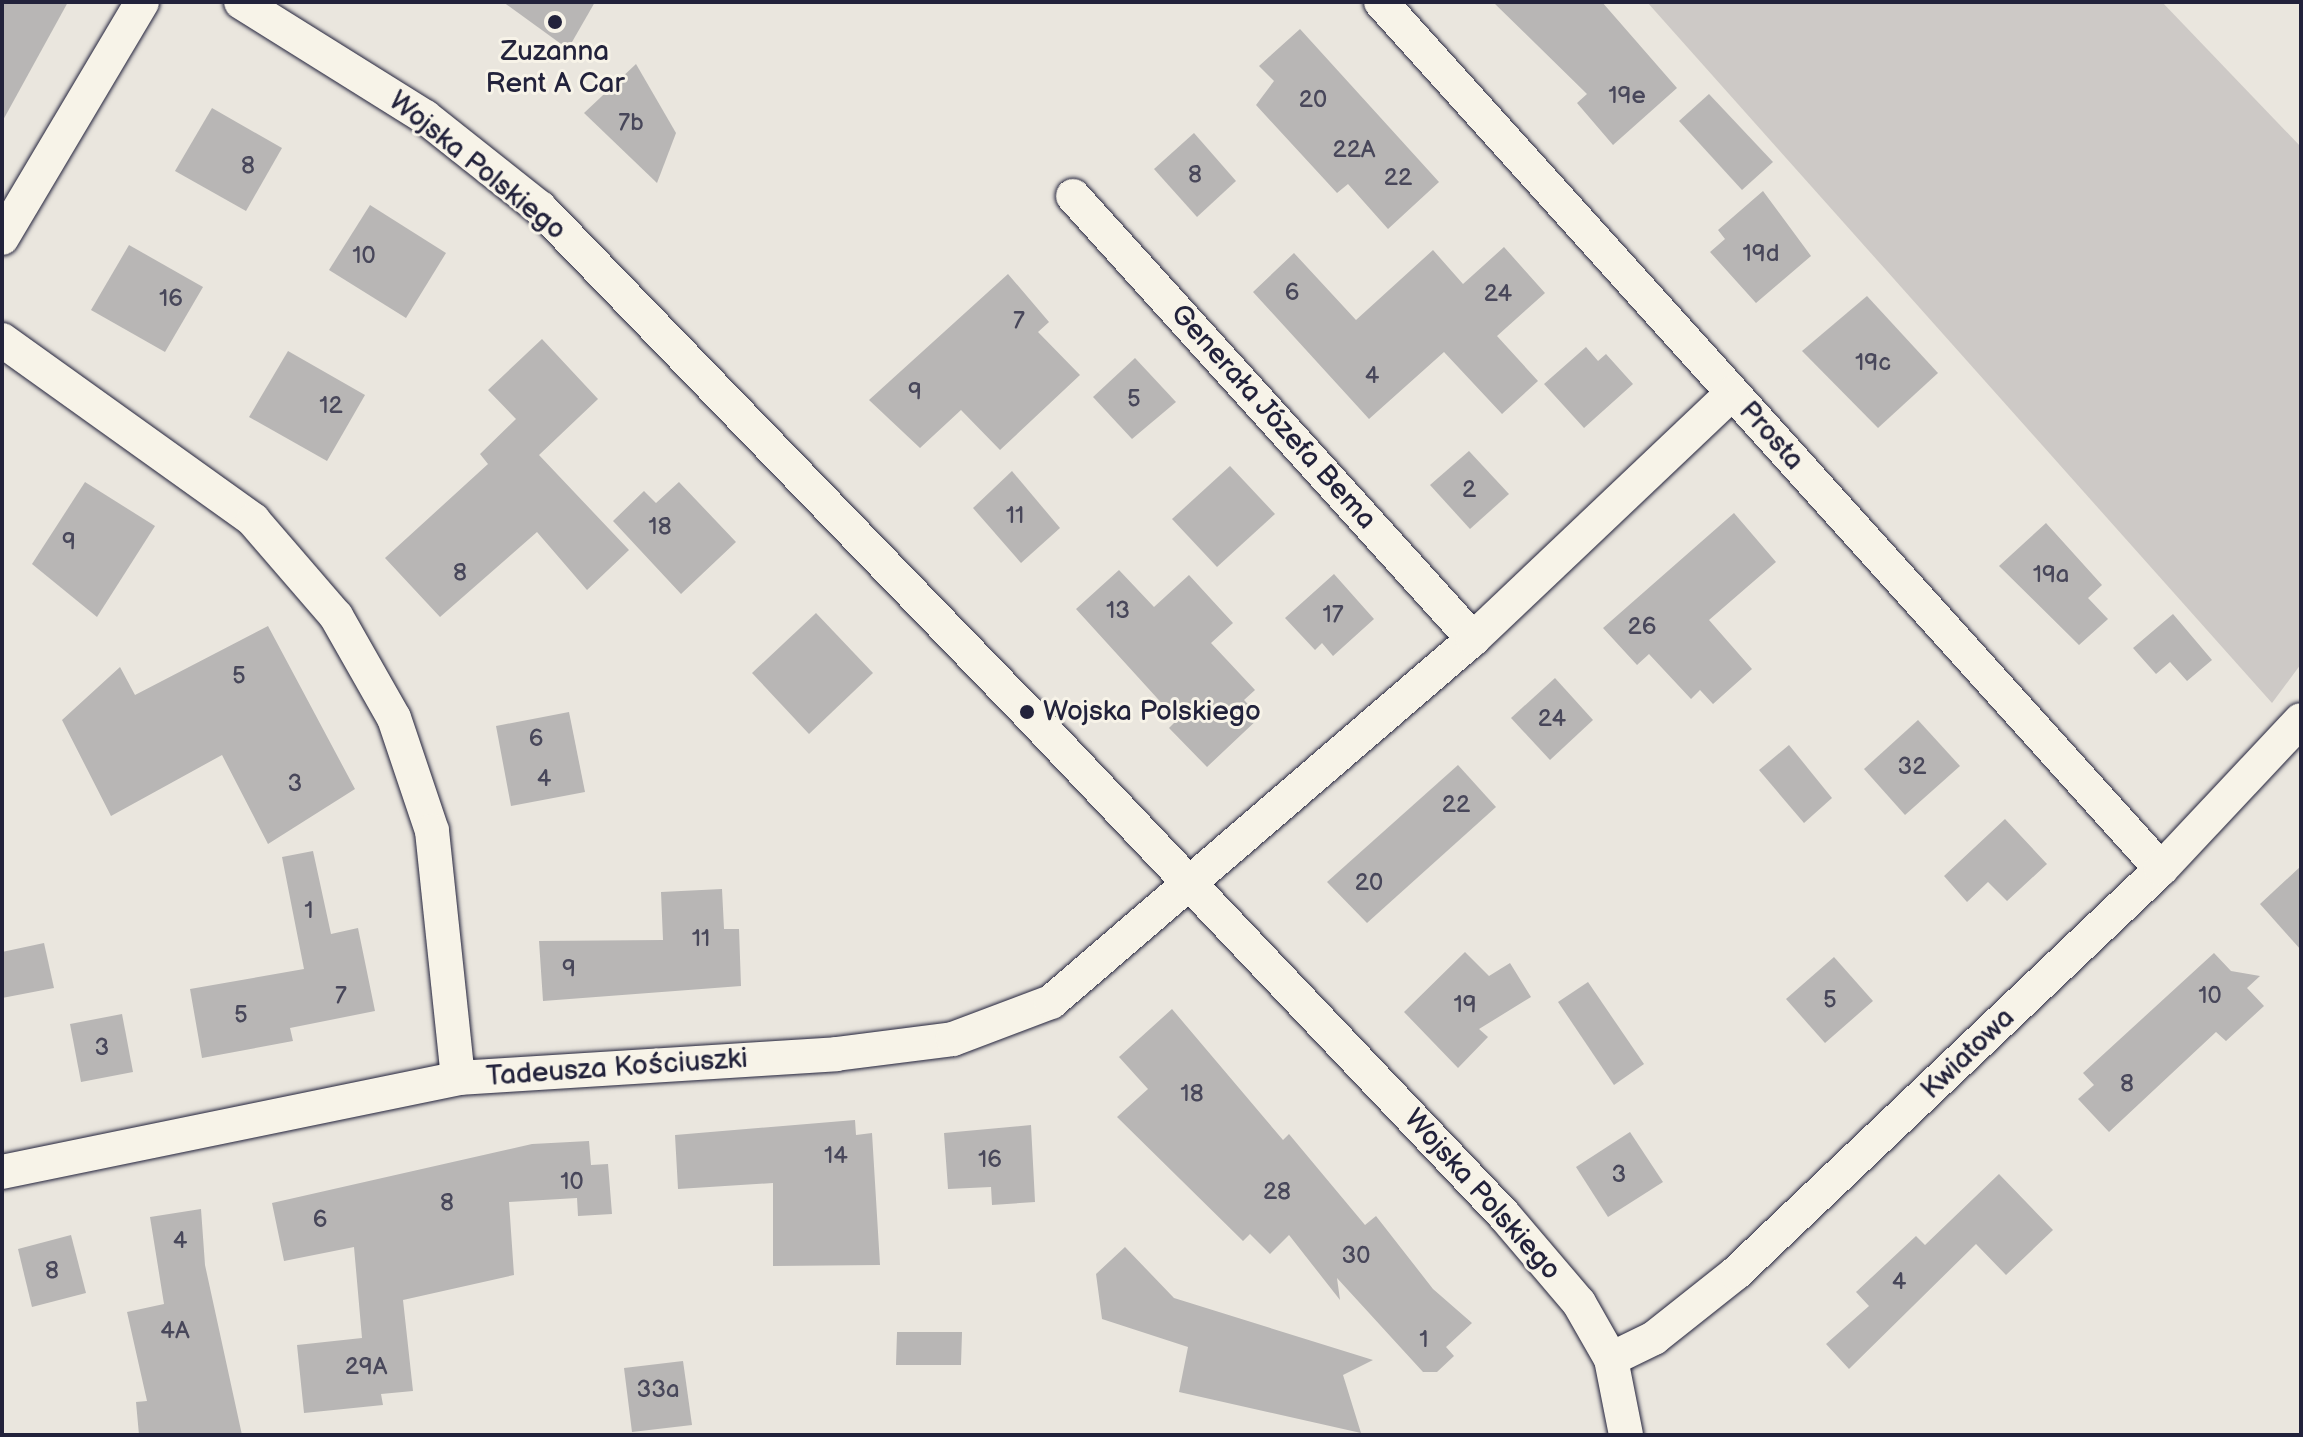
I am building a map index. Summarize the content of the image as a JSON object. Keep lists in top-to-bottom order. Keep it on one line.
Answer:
{"streets":{"street":["Wojska Polskiego","Generała Józefa Bema","Prosta","Kwiatowa","Tadeusza Kościuszki"]},"crossings":[["Wojska Polskiego","Kwiatowa"],["Wojska Polskiego","Tadeusza Kościuszki"],["Generała Józefa Bema","Tadeusza Kościuszki"],["Prosta","Kwiatowa"],["Prosta","Tadeusza Kościuszki"]],"places":["Zuzanna Rent A Car","Wojska Polskiego"],"house_numbers":["19e","20","7b","22A","8","8","22","19d","10","6","24","16","7","19c","4","9","5","12","2","11","18","9","8","19a","13","17","26","5","24","6","32","4","3","22","20","1","11","9","7","10","5","19","5","3","8","18","14","16","3","10","28","8","6","4","30","8","4","4A","1","29A","33a"]}
